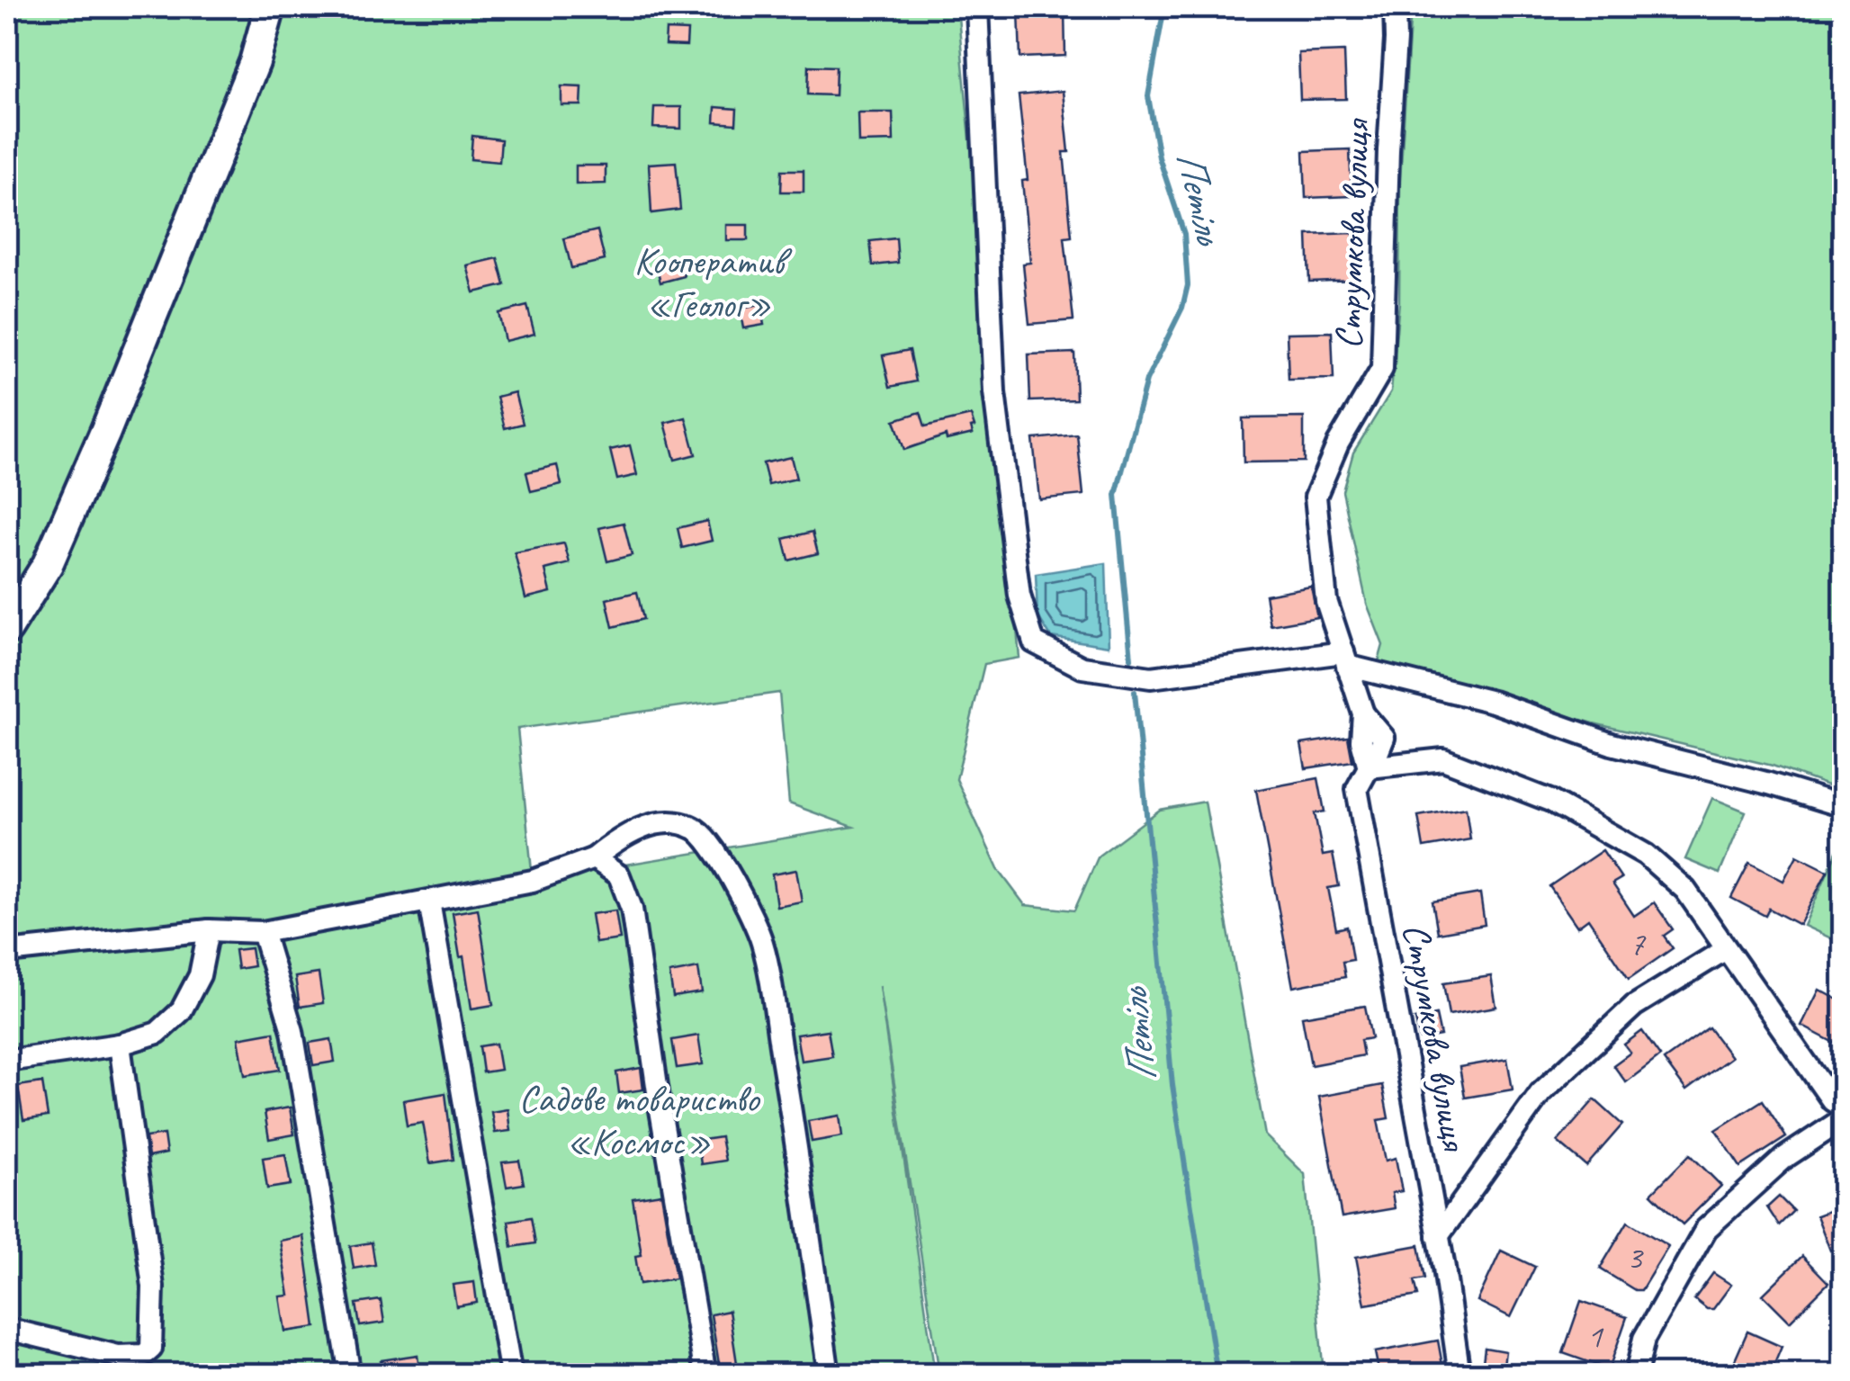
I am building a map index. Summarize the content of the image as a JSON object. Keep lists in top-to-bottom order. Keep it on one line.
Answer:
{"streets":{"street":["Струмкова вулиця"]},"water":["Петіль"],"parks":["Кооператив «Геолог»","Садове товариство «Космос»"],"house_numbers":["7","3","1"]}
